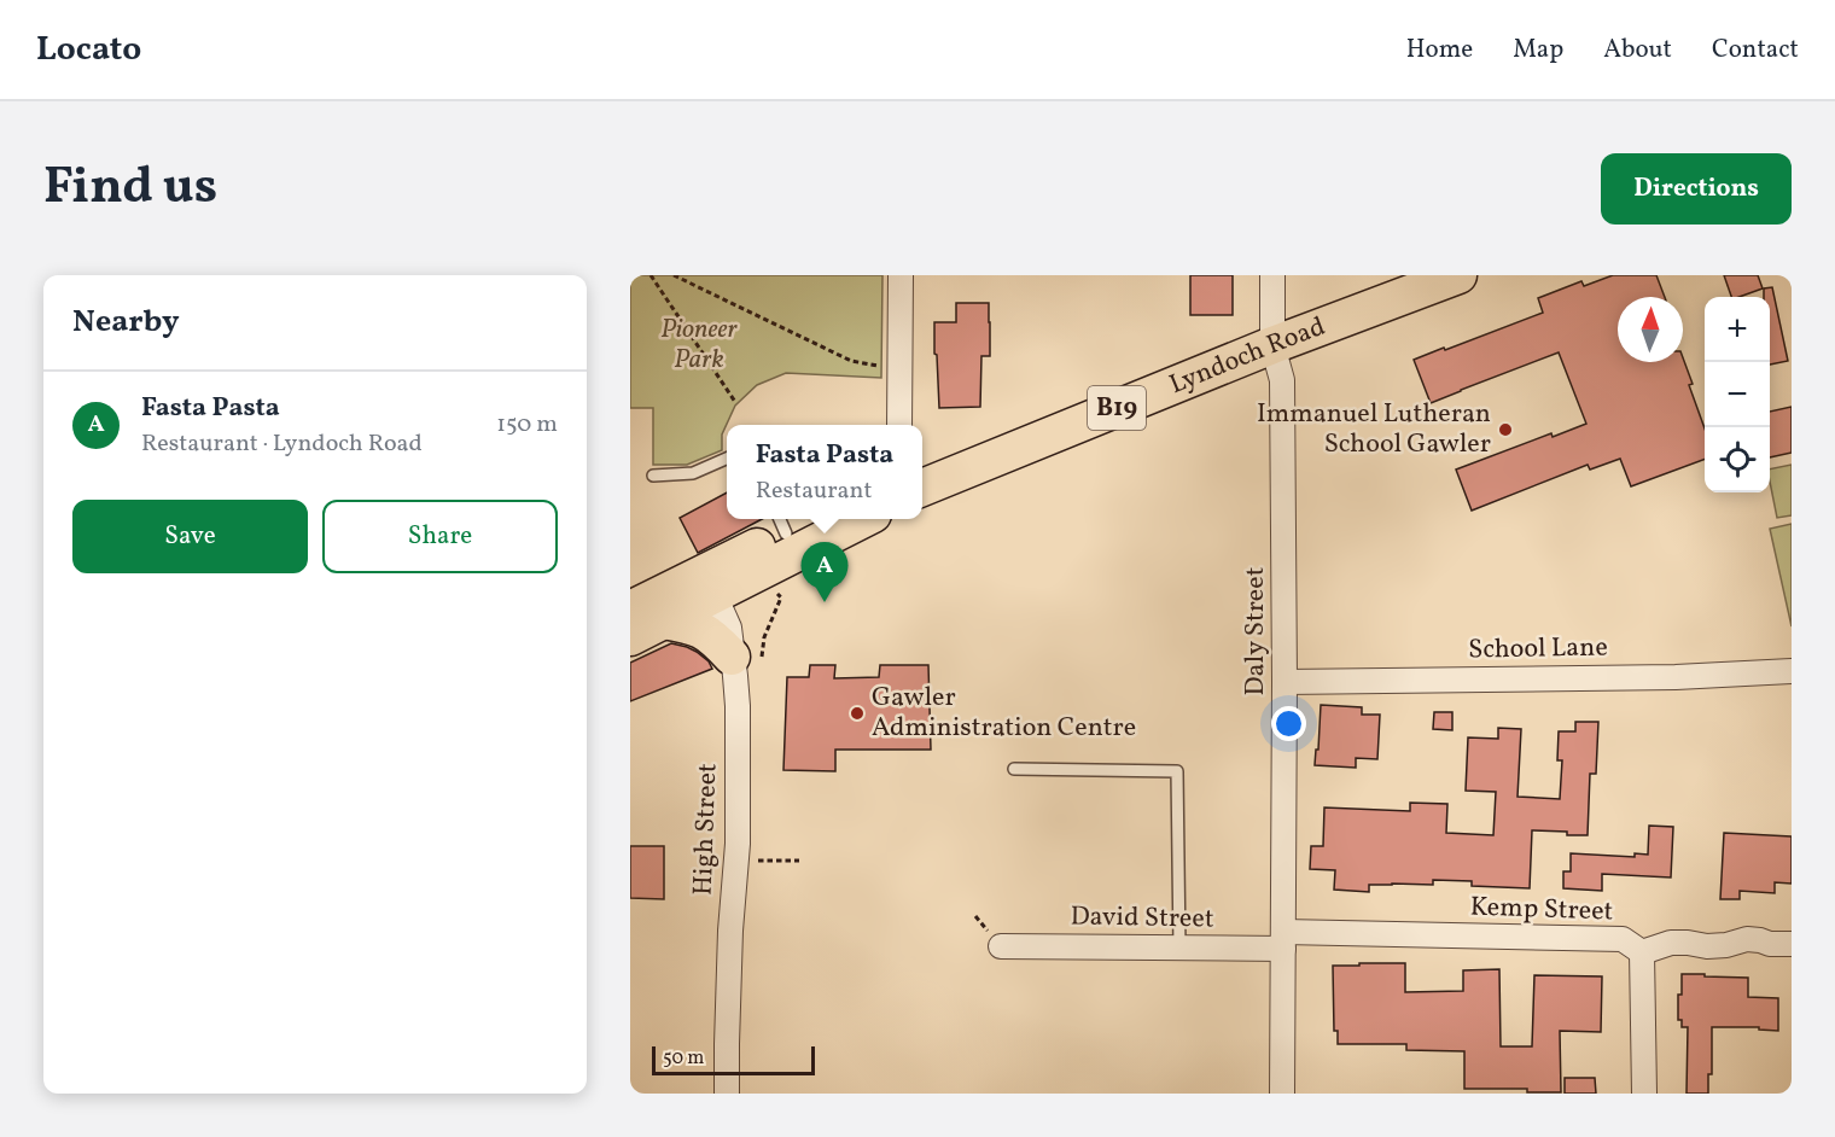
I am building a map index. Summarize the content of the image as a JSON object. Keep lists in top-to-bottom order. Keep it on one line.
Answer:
{"streets":{"main road":["Lyndoch Road","B19"],"street":["Daly Street","School Lane","High Street","Kemp Street","David Street"]},"crossings":[["Lyndoch Road","Daly Street"],["Daly Street","School Lane"],["Daly Street","Kemp Street"],["Daly Street","David Street"],["Kemp Street","David Street"]],"parks":["Pioneer Park"],"places":["Immanuel Lutheran School Gawler","Gawler Administration Centre"],"scale_bar":"50 m","north":"top","page":{"header":"Locato","nav":["Home","Map","About","Contact"],"title":"Find us","buttons":["Directions",["Save","Share"]],"heading":"Nearby","map_buttons":["+","−"],"list":[{"mark":"A","name":"Fasta Pasta","note":"Restaurant · Lyndoch Road","value":"150 m"}],"popup":["Fasta Pasta","Restaurant"],"pins":"A","scale":"50 m"}}
